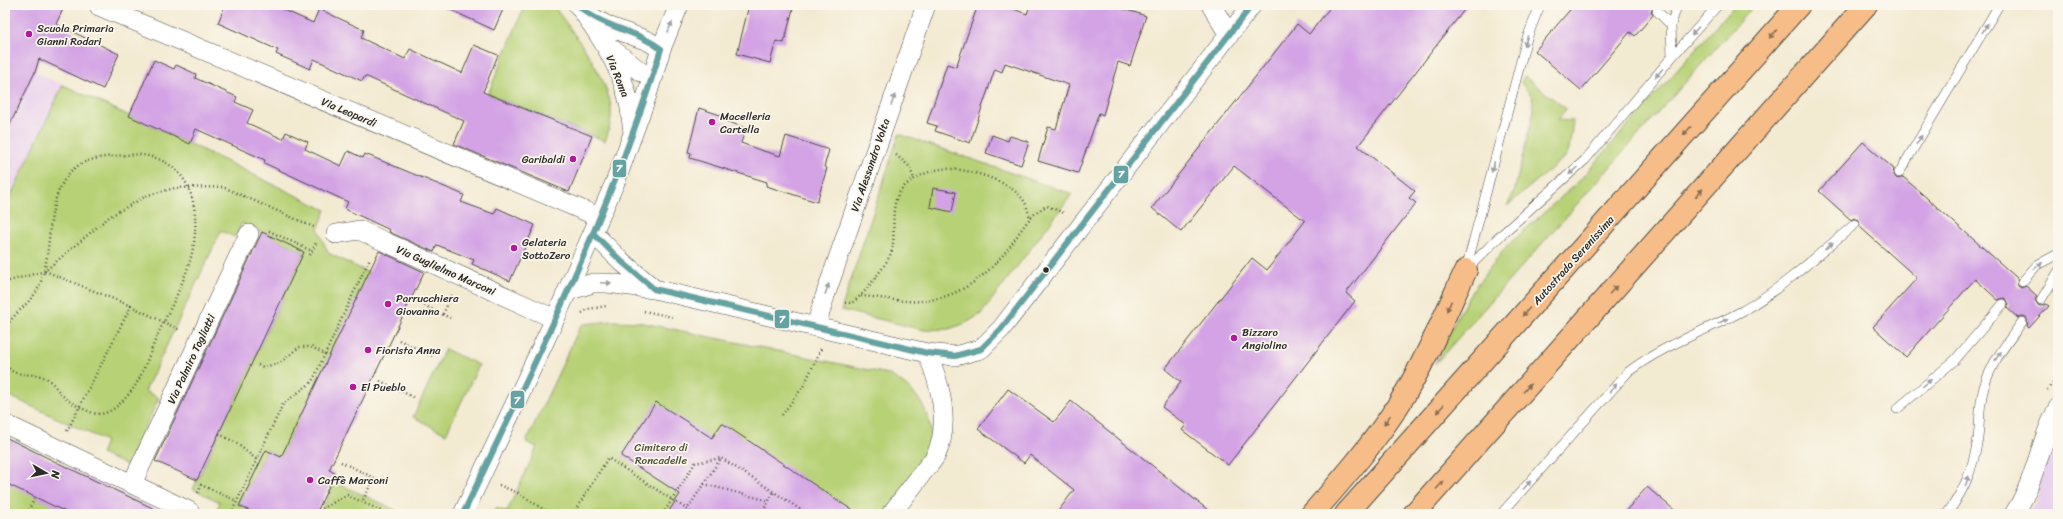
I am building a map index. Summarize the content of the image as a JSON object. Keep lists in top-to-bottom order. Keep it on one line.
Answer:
{"streets":{"highway":["Autostrada Serenissima"],"street":["Via Roma","Via Leopardi","Via Alessandro Volta","Via Guglielmo Marconi","Via Palmiro Togliatti"]},"one_way":["Via Alessandro Volta"],"parks":["Cimitero di Roncadelle"],"places":["Scuola Primaria Gianni Rodari","Macelleria Cartella","Garibaldi","Gelateria SottoZero","Parrucchiera Giovanna","Bizzaro Angiolino","Fiorista Anna","El Pueblo","Caffè Marconi"],"lines":["transit line 7"],"north":"right"}
